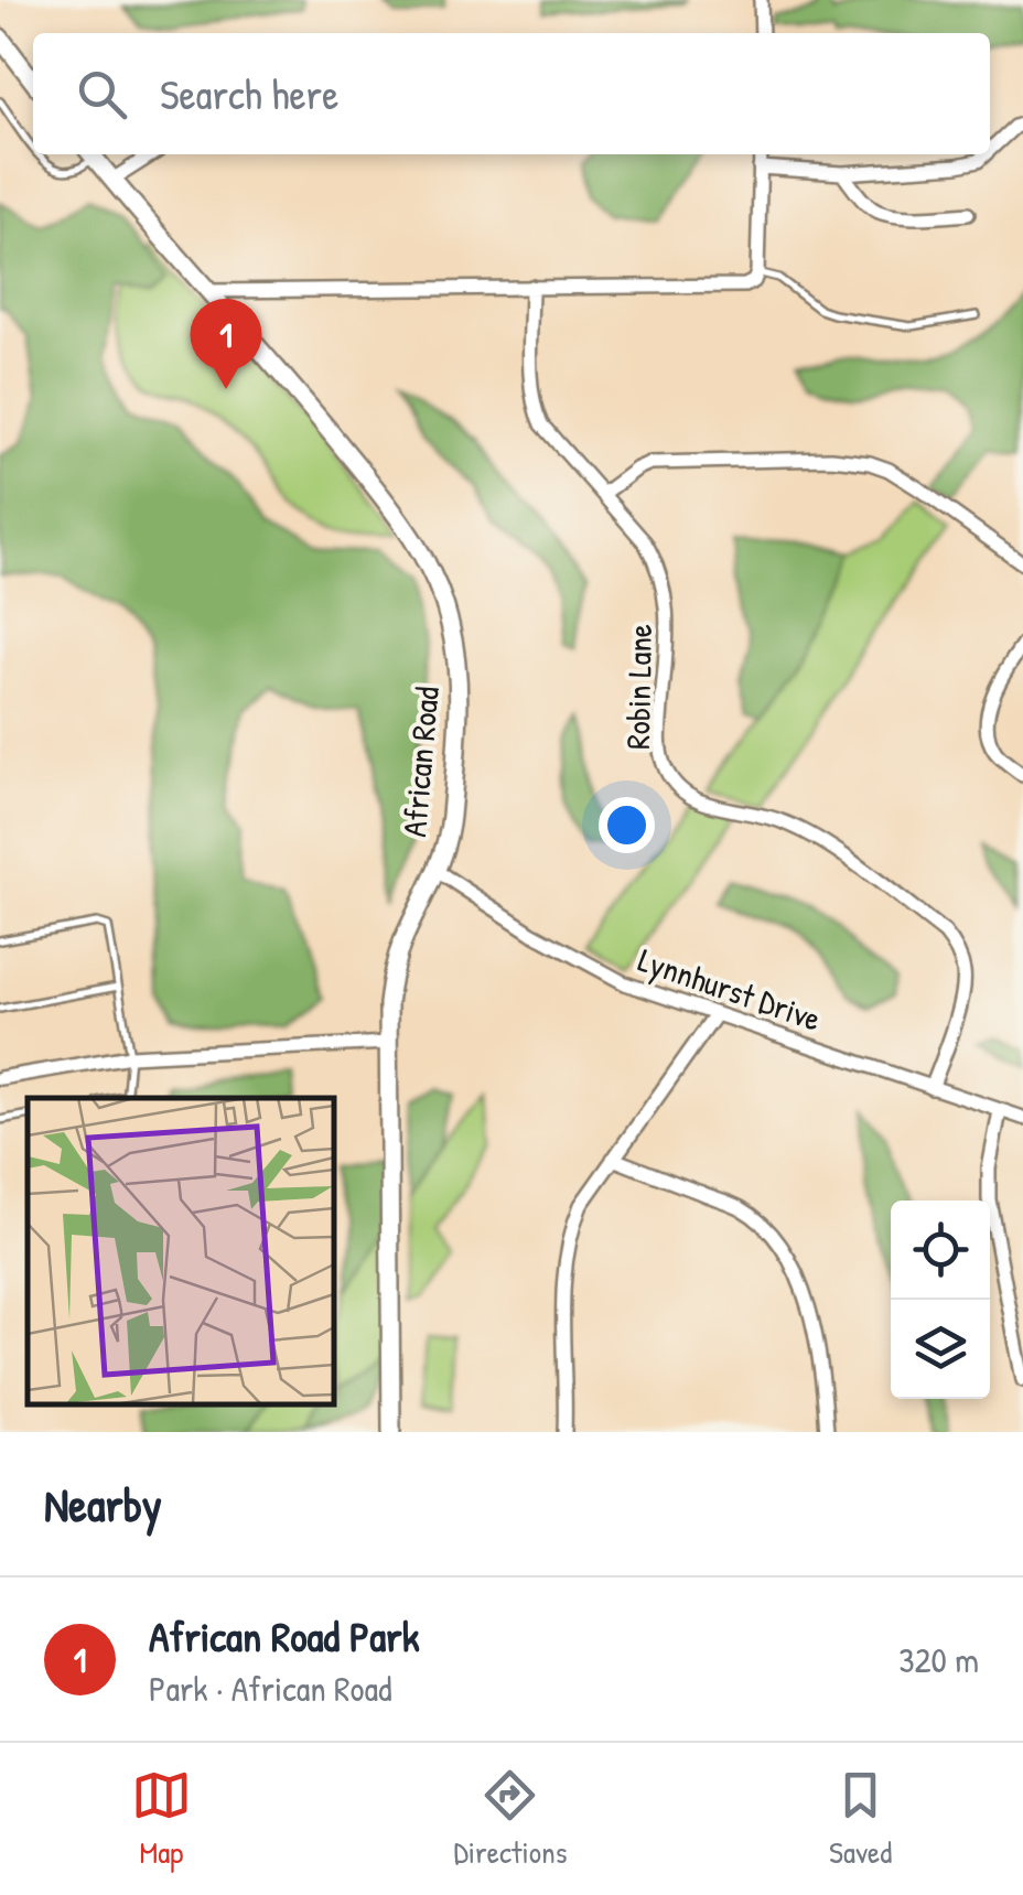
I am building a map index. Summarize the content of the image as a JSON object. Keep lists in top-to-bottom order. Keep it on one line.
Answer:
{"streets":{"street":["Robin Lane","African Road","Lynnhurst Drive"]},"crossings":[["Robin Lane","Lynnhurst Drive"],["African Road","Lynnhurst Drive"]],"page":{"search":"Search here","pins":"1","heading":"Nearby","list":[{"mark":"1","name":"African Road Park","note":"Park · African Road","value":"320 m"}],"nav":["Map","Directions","Saved"]}}
